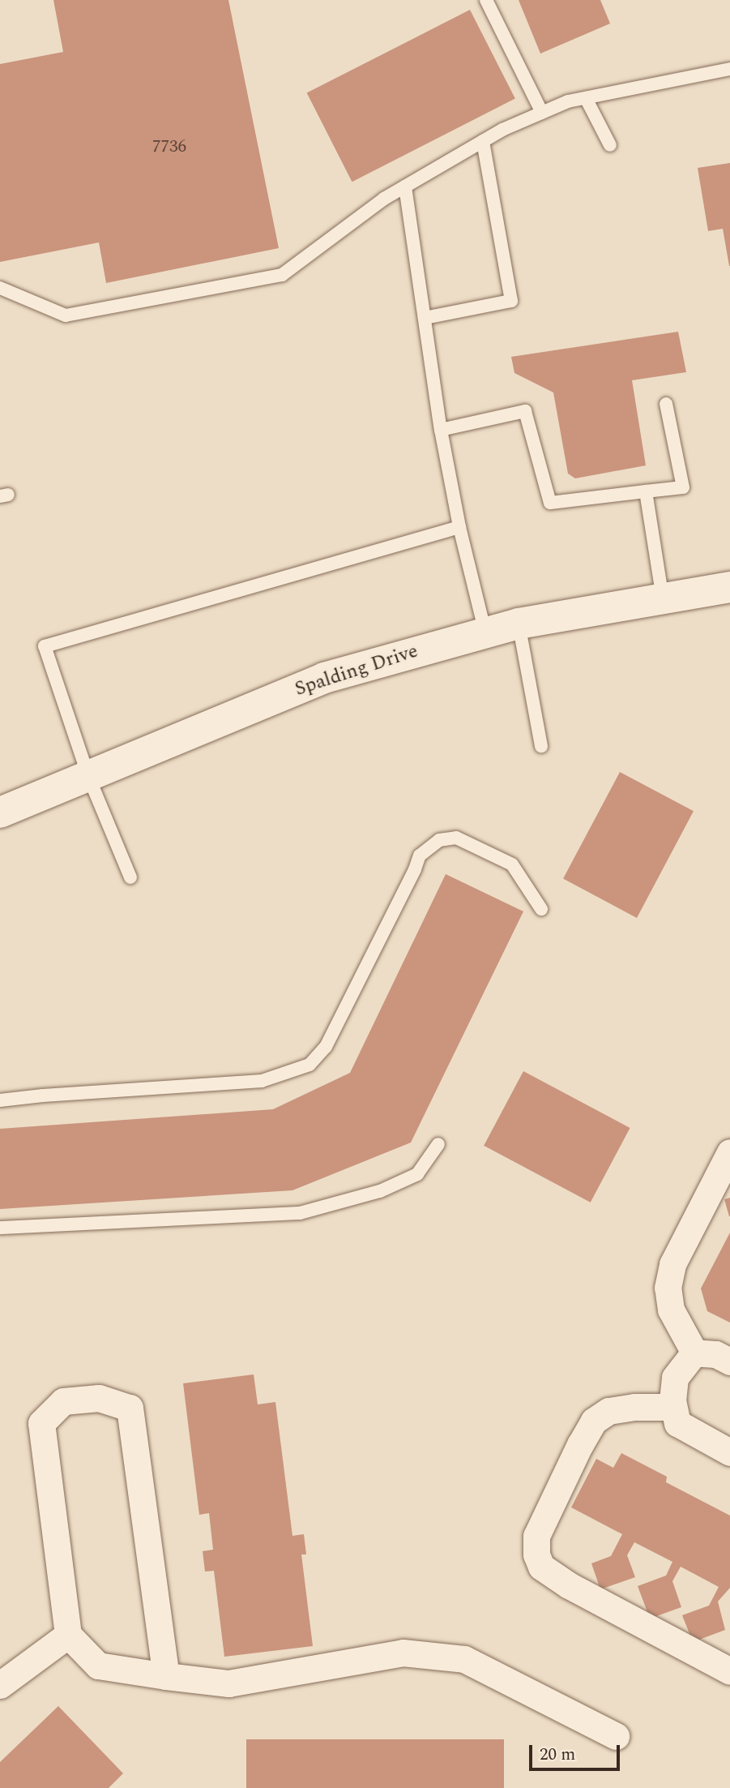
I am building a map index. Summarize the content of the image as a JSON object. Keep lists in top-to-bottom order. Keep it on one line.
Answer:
{"streets":{"main road":["Spalding Drive"]},"house_numbers":["7736"],"scale_bar":"20 m"}
